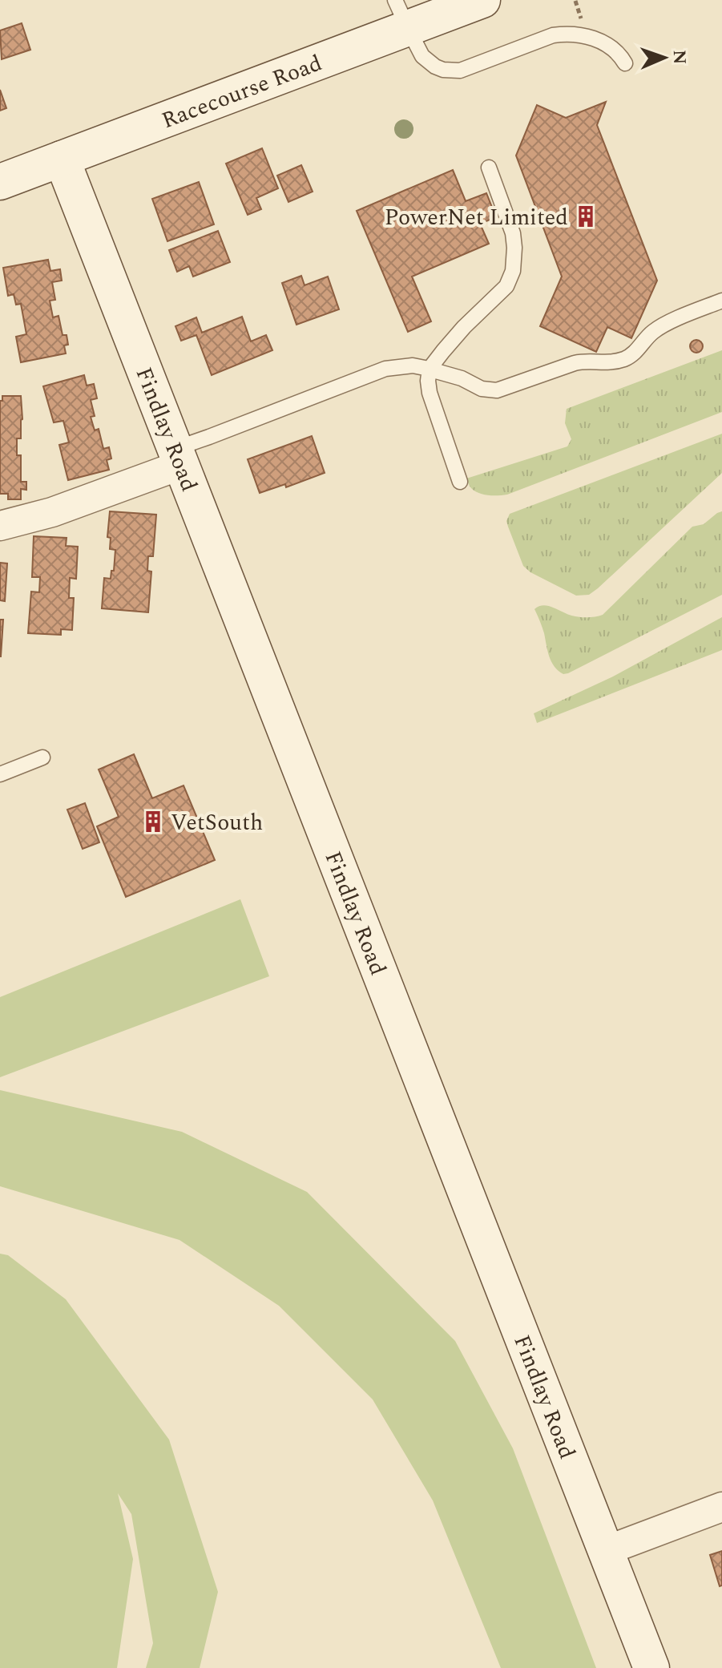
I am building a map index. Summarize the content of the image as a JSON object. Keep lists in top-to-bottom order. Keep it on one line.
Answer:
{"streets":{"street":["Racecourse Road","Findlay Road"]},"crossings":[["Racecourse Road","Findlay Road"]],"places":{"building":["PowerNet Limited","VetSouth"]},"north":"right"}
